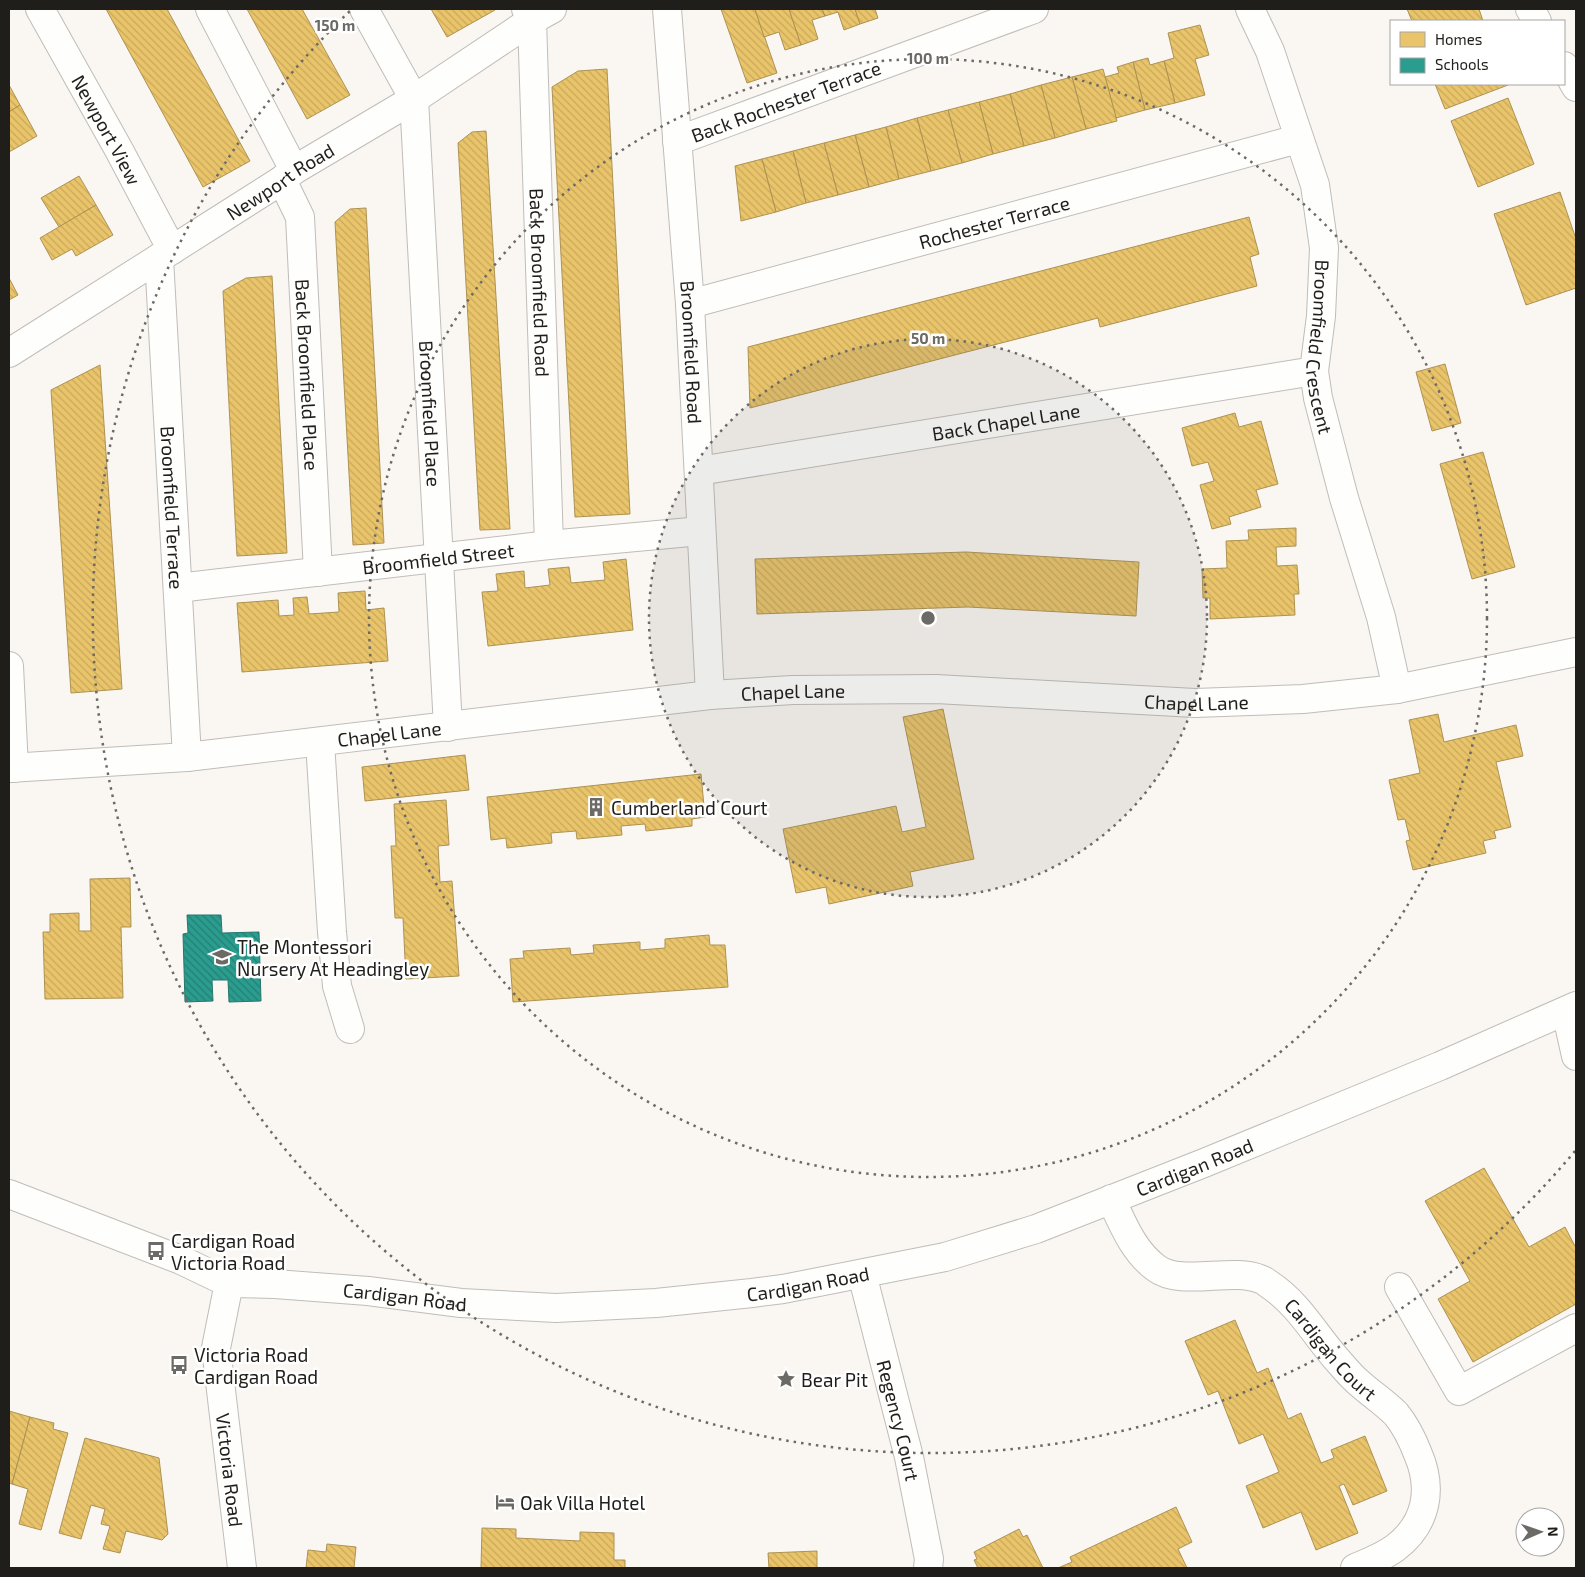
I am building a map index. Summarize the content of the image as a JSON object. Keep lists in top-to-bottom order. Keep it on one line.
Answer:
{"streets":{"street":["Back Rochester Terrace","Newport View","Newport Road","Rochester Terrace","Back Broomfield Road","Broomfield Crescent","Broomfield Road","Back Broomfield Place","Broomfield Place","Back Chapel Lane","Broomfield Terrace","Broomfield Street","Chapel Lane","Cardigan Road","Cardigan Court","Regency Court","Victoria Road"]},"crossings":[["Back Rochester Terrace","Broomfield Road"],["Newport View","Newport Road"],["Newport View","Broomfield Terrace"],["Newport Road","Back Broomfield Road"],["Newport Road","Back Broomfield Place"],["Newport Road","Broomfield Place"],["Newport Road","Broomfield Terrace"],["Rochester Terrace","Broomfield Crescent"],["Rochester Terrace","Broomfield Road"],["Back Broomfield Road","Broomfield Street"],["Broomfield Crescent","Back Chapel Lane"],["Broomfield Crescent","Chapel Lane"],["Broomfield Road","Back Chapel Lane"],["Broomfield Road","Broomfield Street"],["Broomfield Road","Chapel Lane"],["Back Broomfield Place","Broomfield Street"],["Broomfield Place","Broomfield Street"],["Broomfield Place","Chapel Lane"],["Broomfield Terrace","Broomfield Street"],["Broomfield Terrace","Chapel Lane"],["Cardigan Road","Cardigan Court"],["Cardigan Road","Regency Court"],["Cardigan Road","Victoria Road"]],"places":{"building":["Cumberland Court"],"school or university":["The Montessori Nursery At Headingley"],"bus stop":["Cardigan Road Victoria Road","Victoria Road Cardigan Road"],"place":["Bear Pit"],"hotel":["Oak Villa Hotel"]},"legend":["Homes","Schools"],"north":"right","rings":["150 m","100 m","50 m"]}
